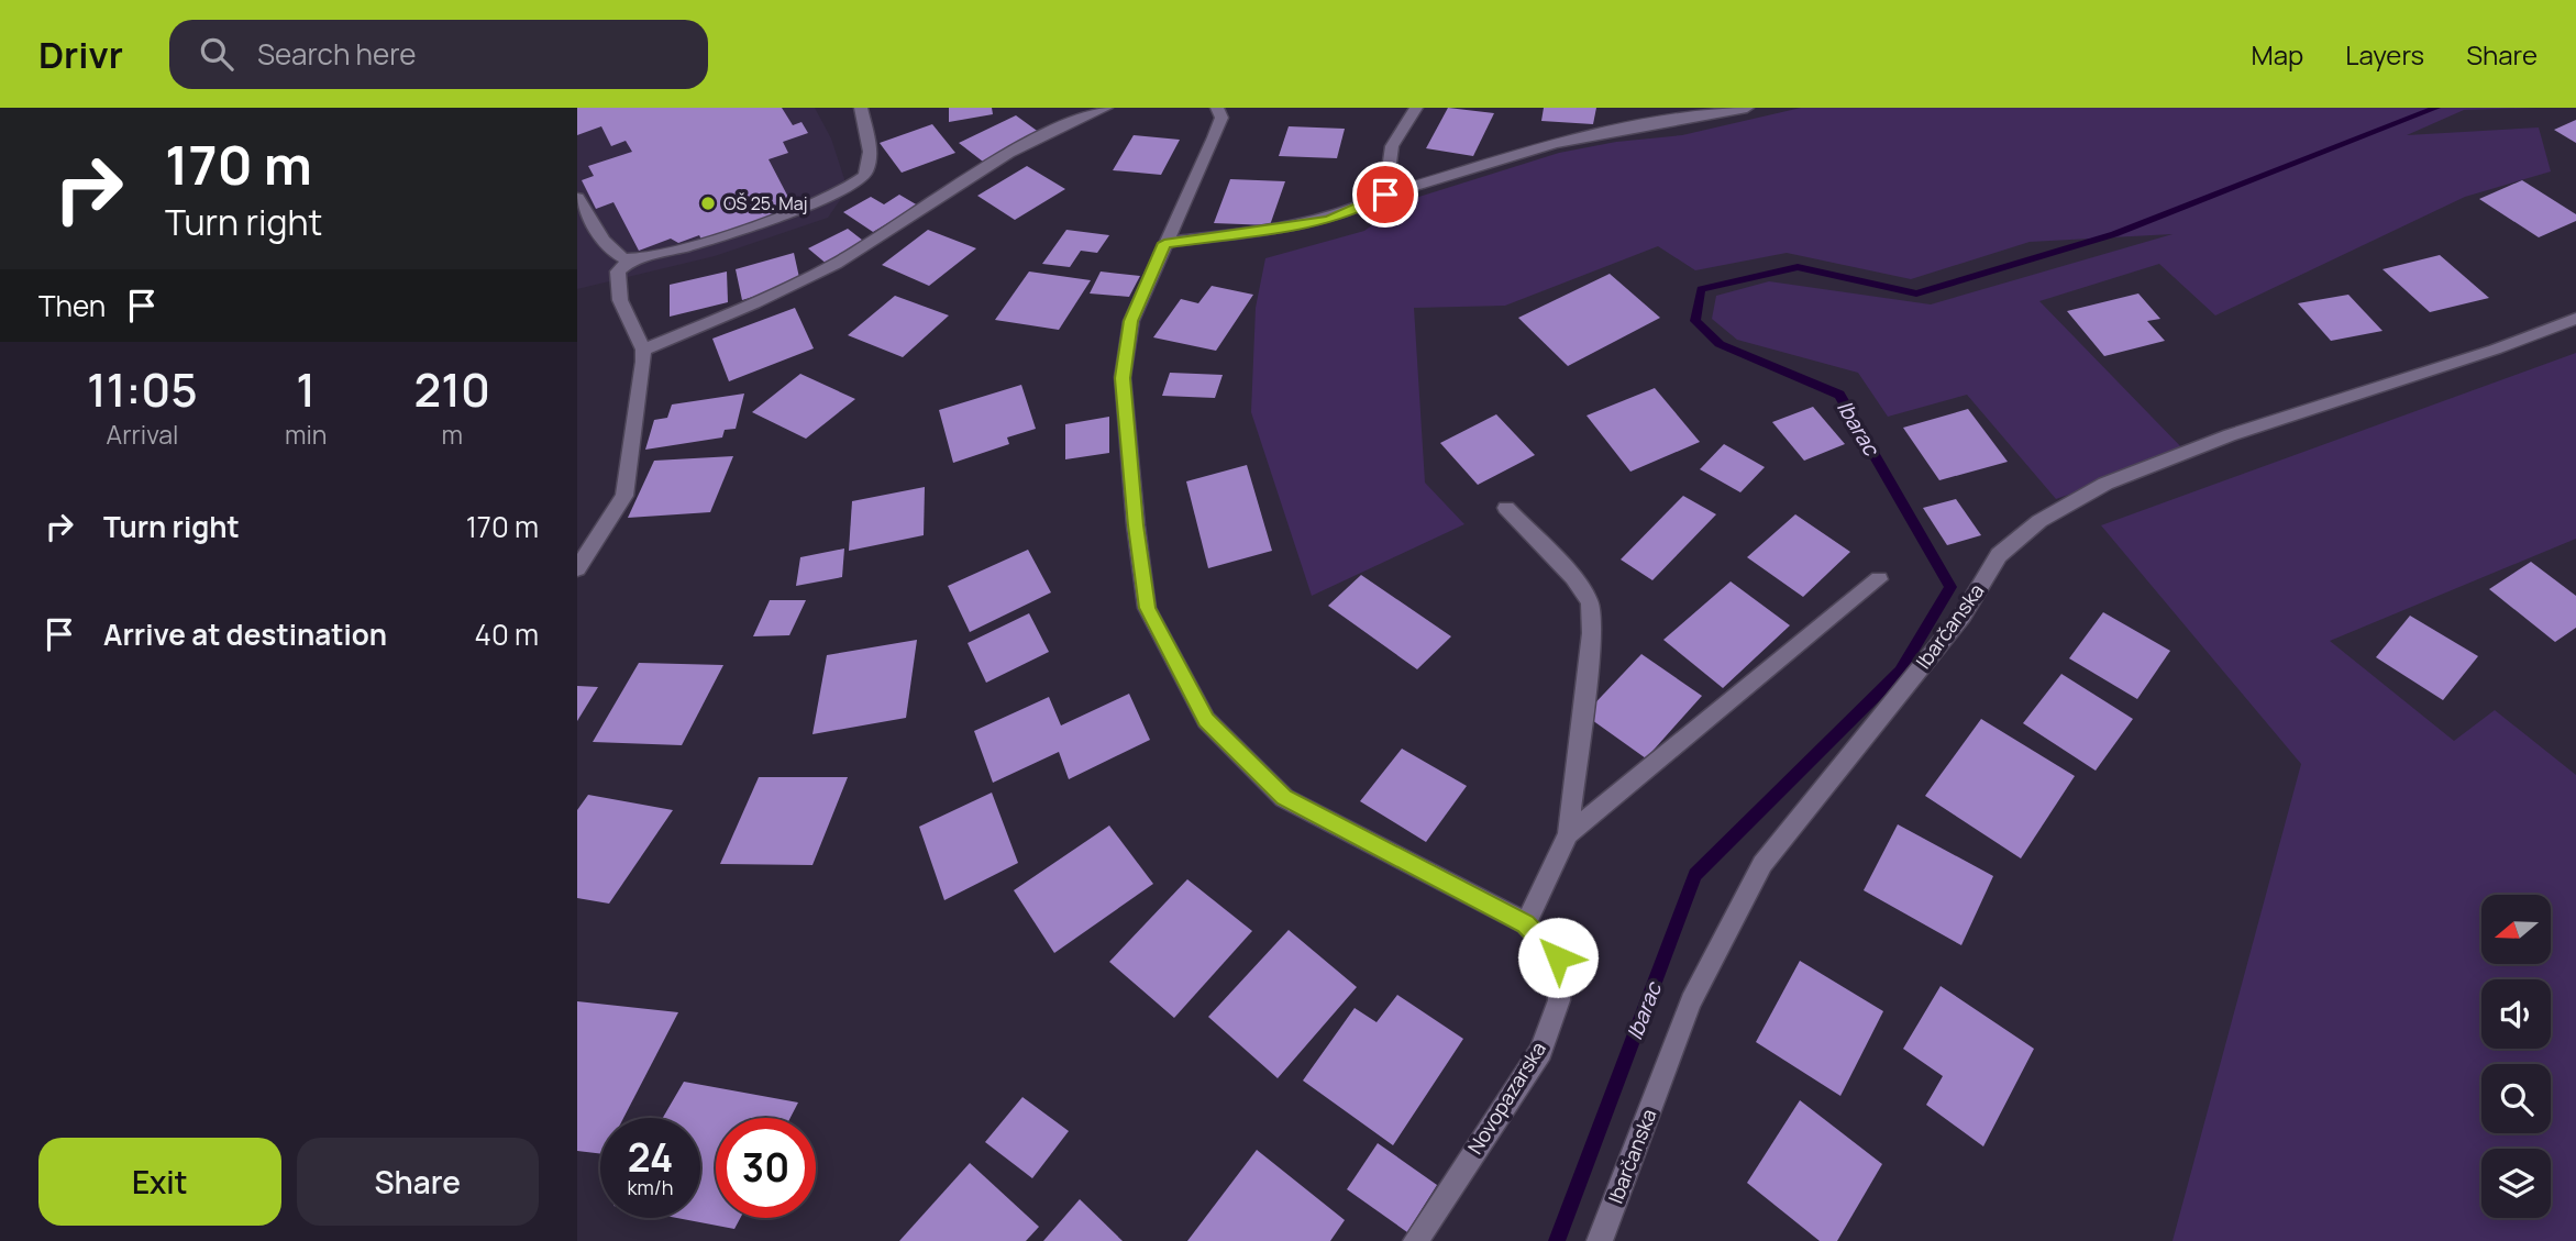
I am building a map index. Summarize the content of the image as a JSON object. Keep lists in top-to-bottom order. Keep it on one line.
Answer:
{"streets":{"street":["Ibarčanska","Novopazarska"]},"water":["Ibarac"],"places":["OŠ 25. Maj"],"north":"left","page":{"header":"Drivr","search":"Search here","nav":["Map","Layers","Share"],"turn":["170 m","Turn right"],"then":"Then","eta":["11:05","Arrival","1","min","210","m"],"list":[{"name":"Turn right","value":"170 m"},{"name":"Arrive at destination","value":"40 m"}],"speed":"24 km/h","limit":"30","buttons":["Exit","Share"]}}
